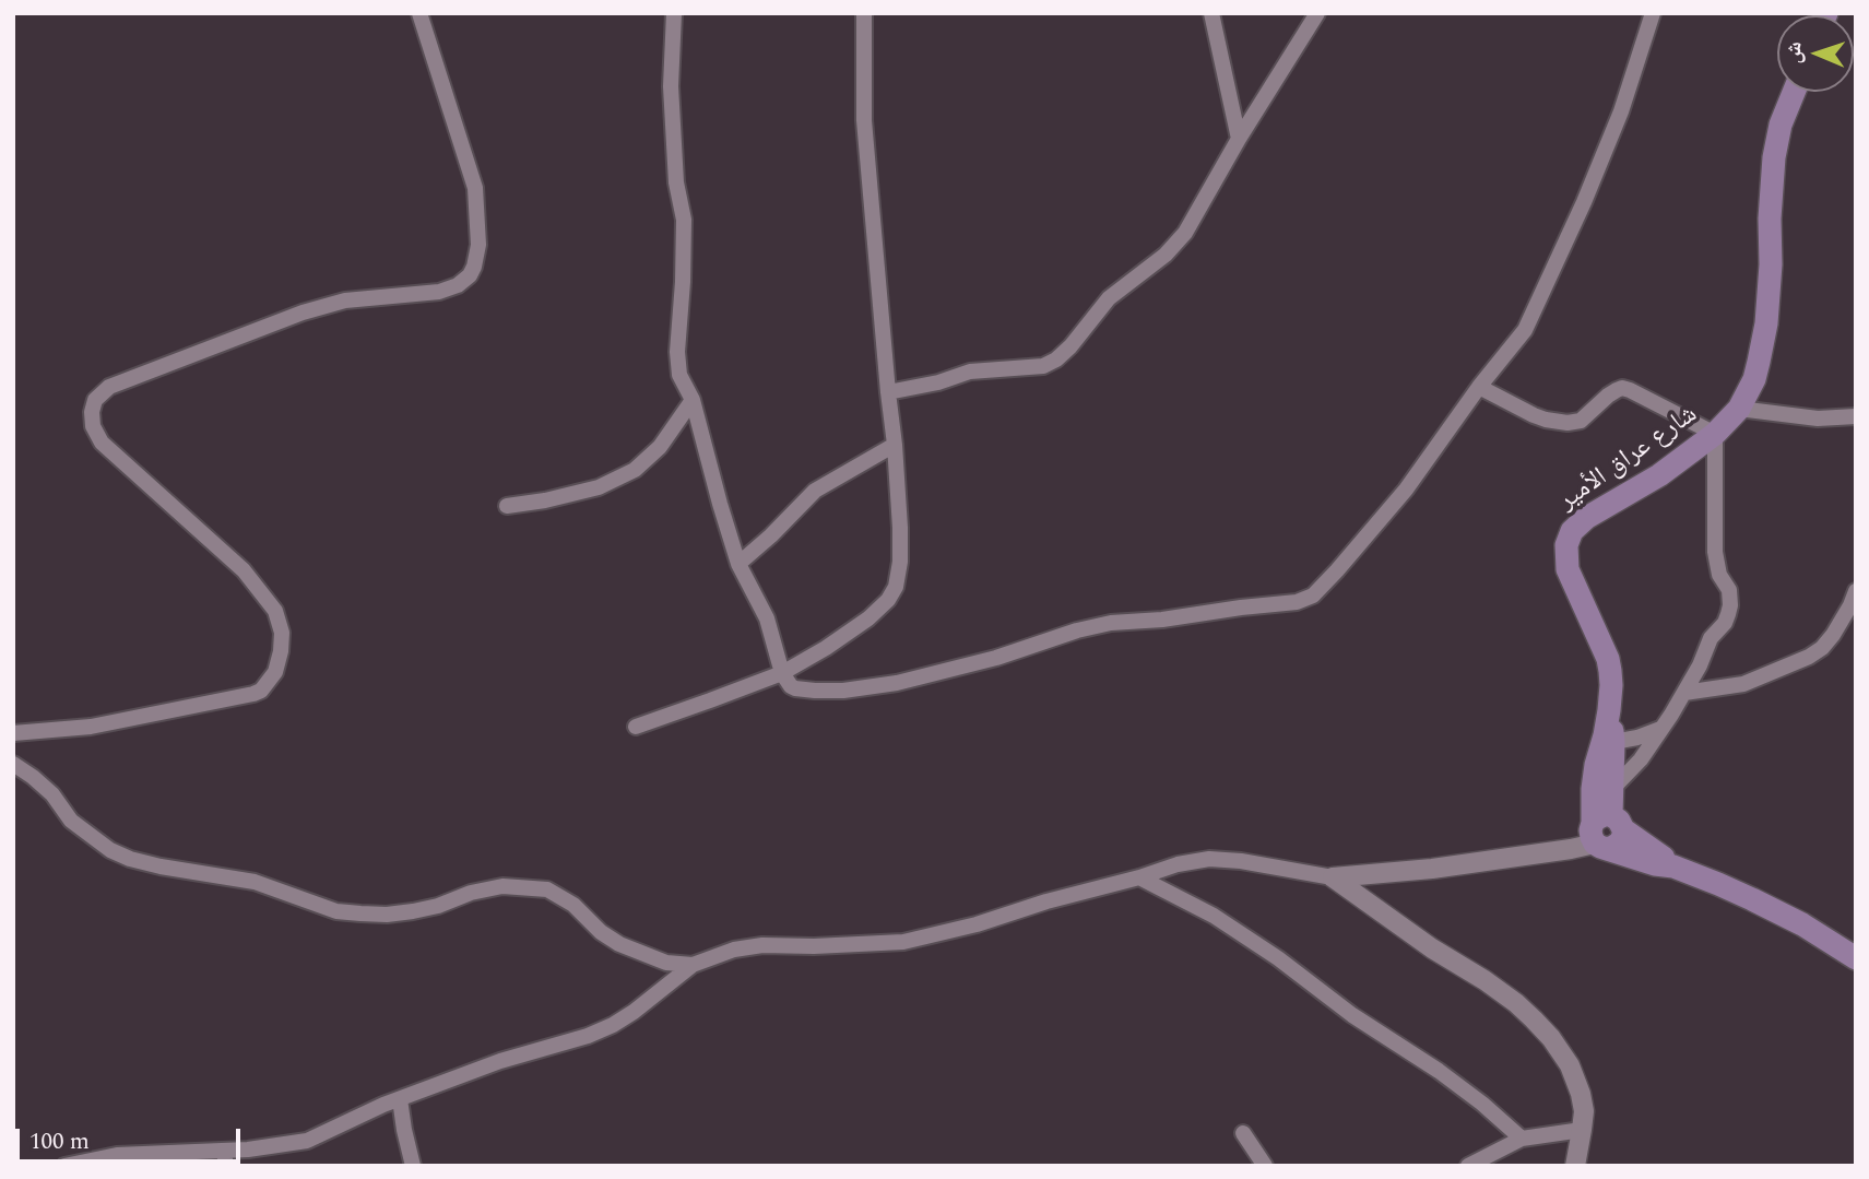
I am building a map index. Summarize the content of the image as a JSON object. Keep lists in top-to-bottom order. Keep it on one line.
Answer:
{"streets":{"main road":["شارع عراق الأمير"]},"scale_bar":"100 m","north":"left"}
